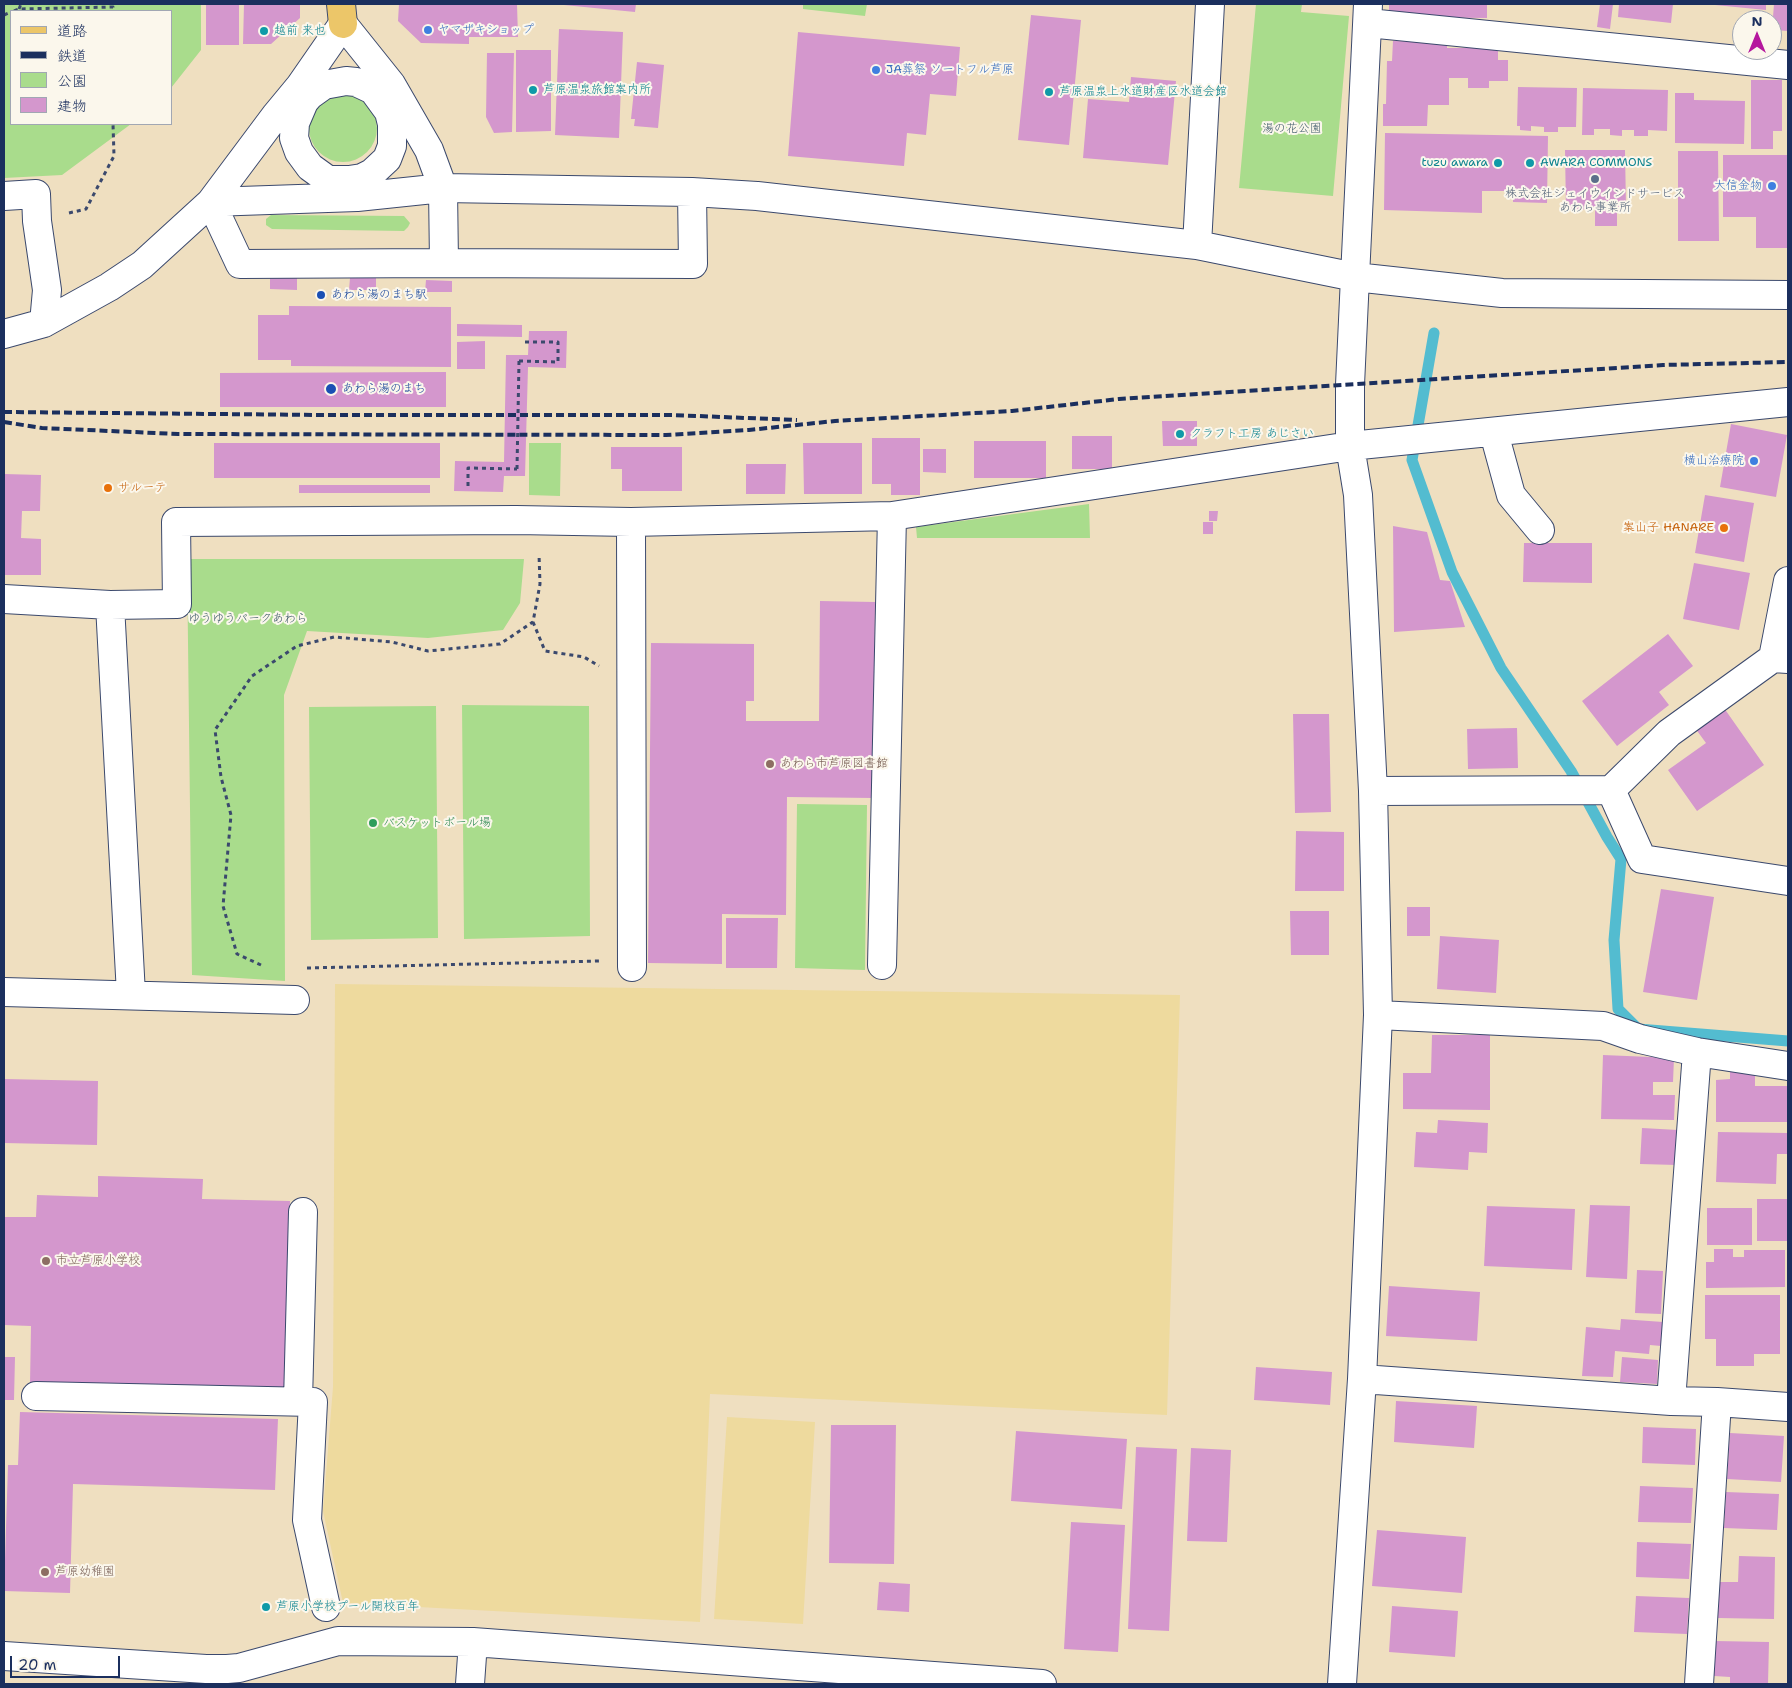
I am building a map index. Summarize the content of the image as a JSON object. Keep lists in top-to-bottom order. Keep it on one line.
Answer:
{"parks":["湯の花公園","ゆうゆうパークあわら"],"places":["ヤマザキショップ","越前 来也","JA葬祭 ソートフル芦原","芦原温泉旅館案内所","芦原温泉上水道財産区水道会館","tuzu awara","AWARA COMMONS","株式会社ジェイウインドサービス あわら事業所","大信金物","あわら湯のまち駅","あわら湯のまち","クラフト工房 あじさい","横山治療院","サルーテ","案山子 HANARE","あわら市芦原図書館","バスケットボール場","市立芦原小学校","芦原幼稚園","芦原小学校プール開校百年"],"legend":["道路","鉄道","公園","建物"],"scale_bar":"20 m","north":"top"}
